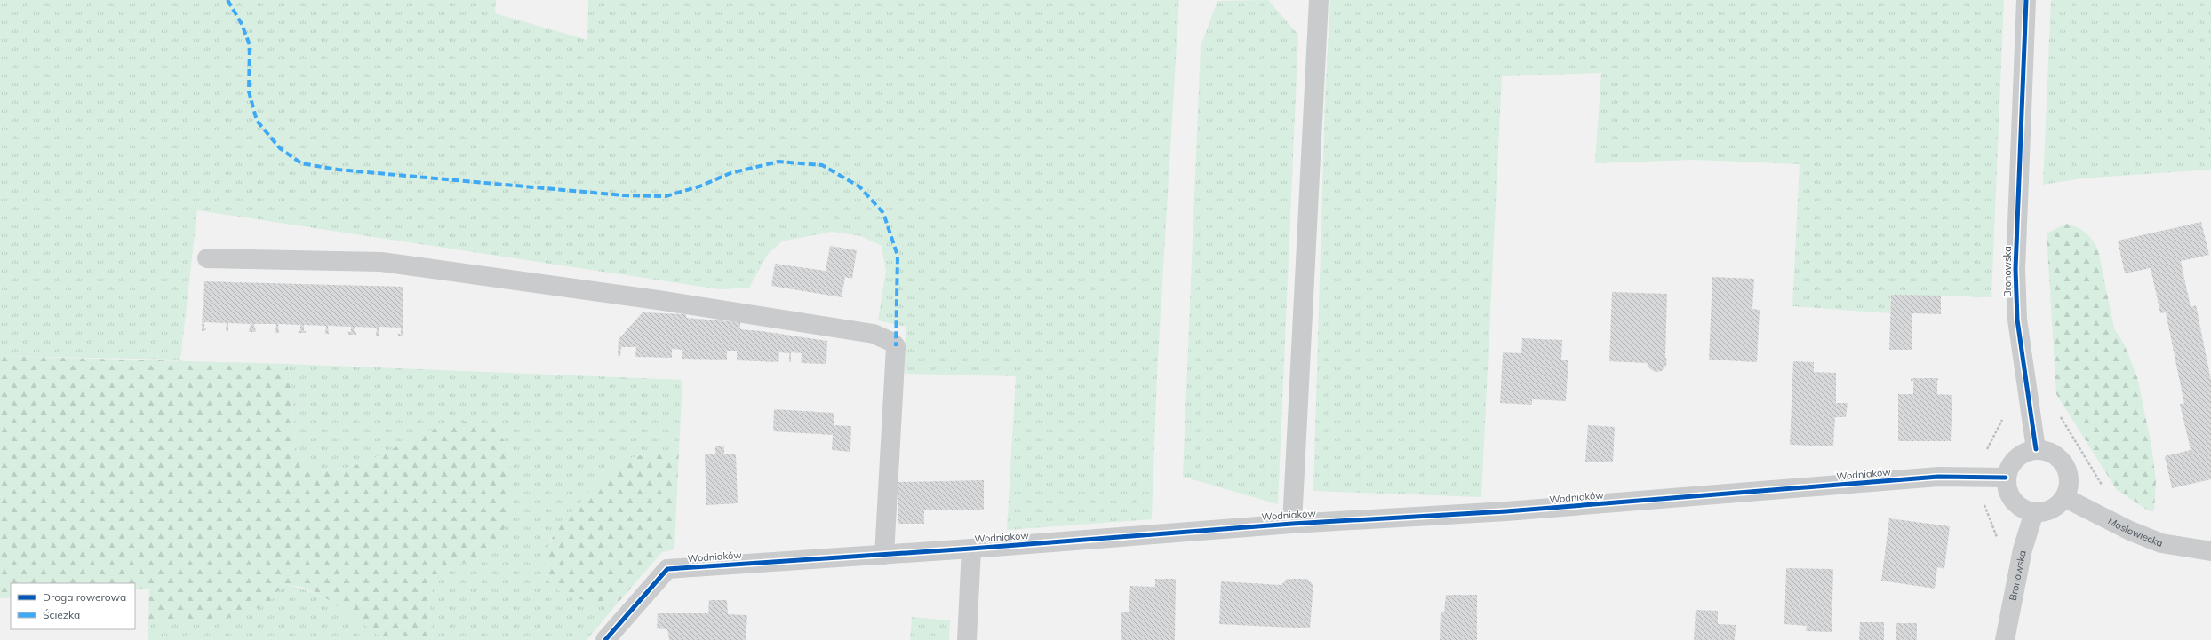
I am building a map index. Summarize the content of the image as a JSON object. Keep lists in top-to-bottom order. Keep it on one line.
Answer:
{"streets":{"street":["Bronowska","Wodniaków","Masłowiecka"]},"crossings":[["Bronowska","Wodniaków"],["Bronowska","Masłowiecka"],["Wodniaków","Masłowiecka"]],"legend":["Droga rowerowa","Ścieżka"]}
